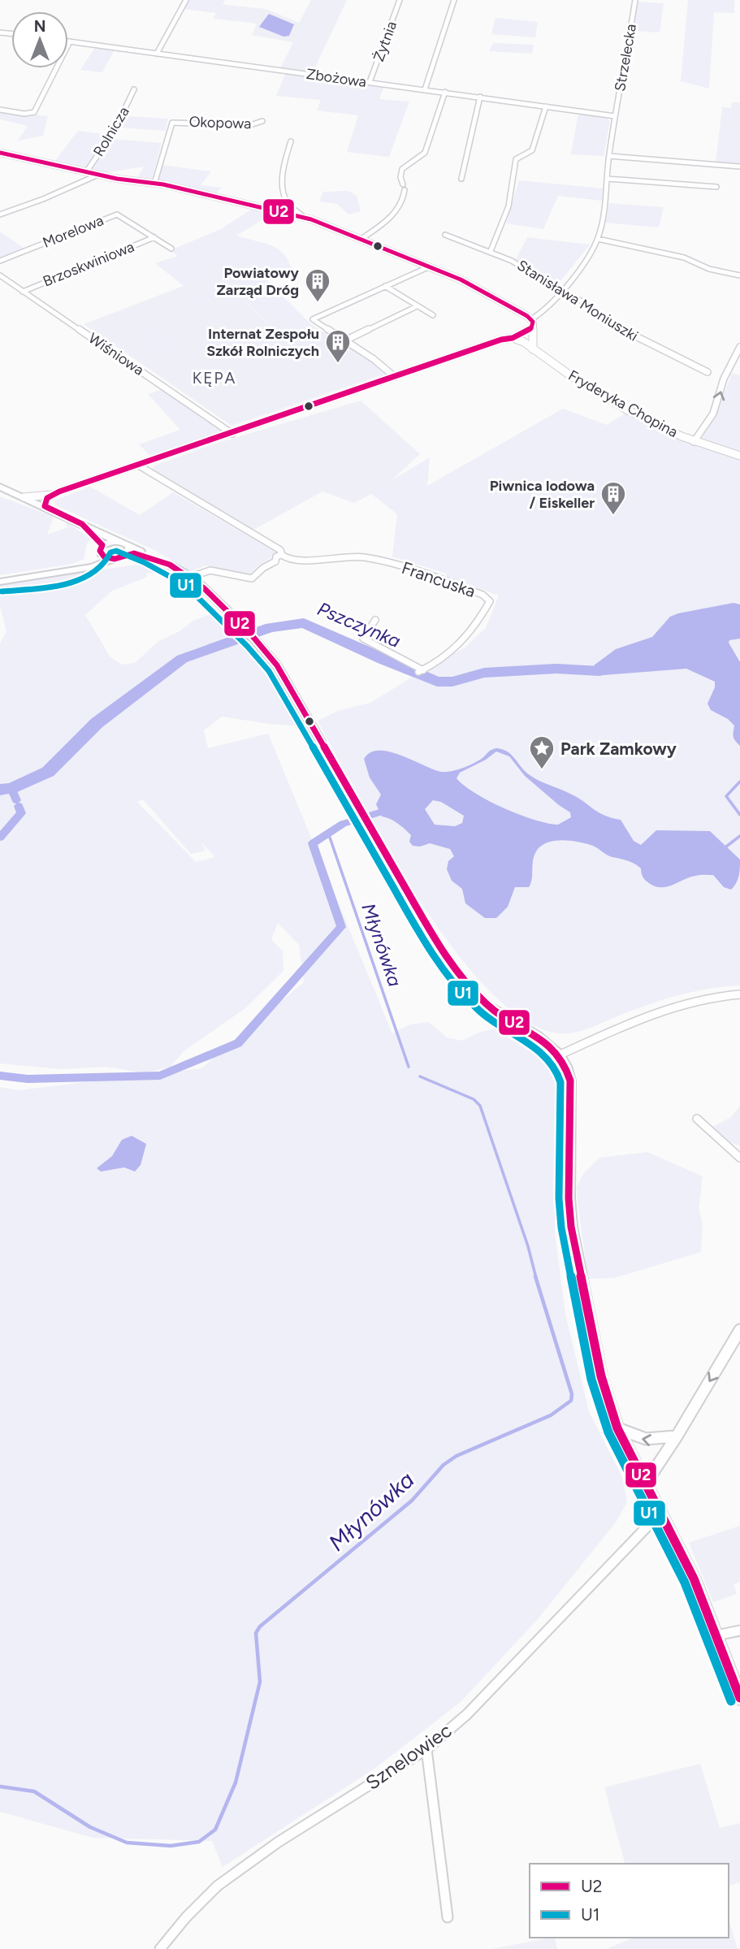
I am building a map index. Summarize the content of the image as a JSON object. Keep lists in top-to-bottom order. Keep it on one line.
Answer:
{"streets":{"street":["Żytnia","Strzelecka","Zbożowa","Okopowa","Rolnicza","Morelowa","Brzoskwiniowa","Stanisława Moniuszki","Wiśniowa","Fryderyka Chopina","Francuska","Sznelowiec"]},"crossings":[["Żytnia","Zbożowa"],["Strzelecka","Zbożowa"],["Morelowa","Brzoskwiniowa"],["Brzoskwiniowa","Wiśniowa"]],"districts":["KĘPA"],"water":["Pszczynka","Młynówka"],"places":{"building":["Powiatowy Zarząd Dróg","Internat Zespołu Szkół Rolniczych","Piwnica lodowa / Eiskeller"],"place":["Park Zamkowy"]},"lines":["transit line U2","transit line U1"],"legend":["U2","U1"],"north":"top"}
